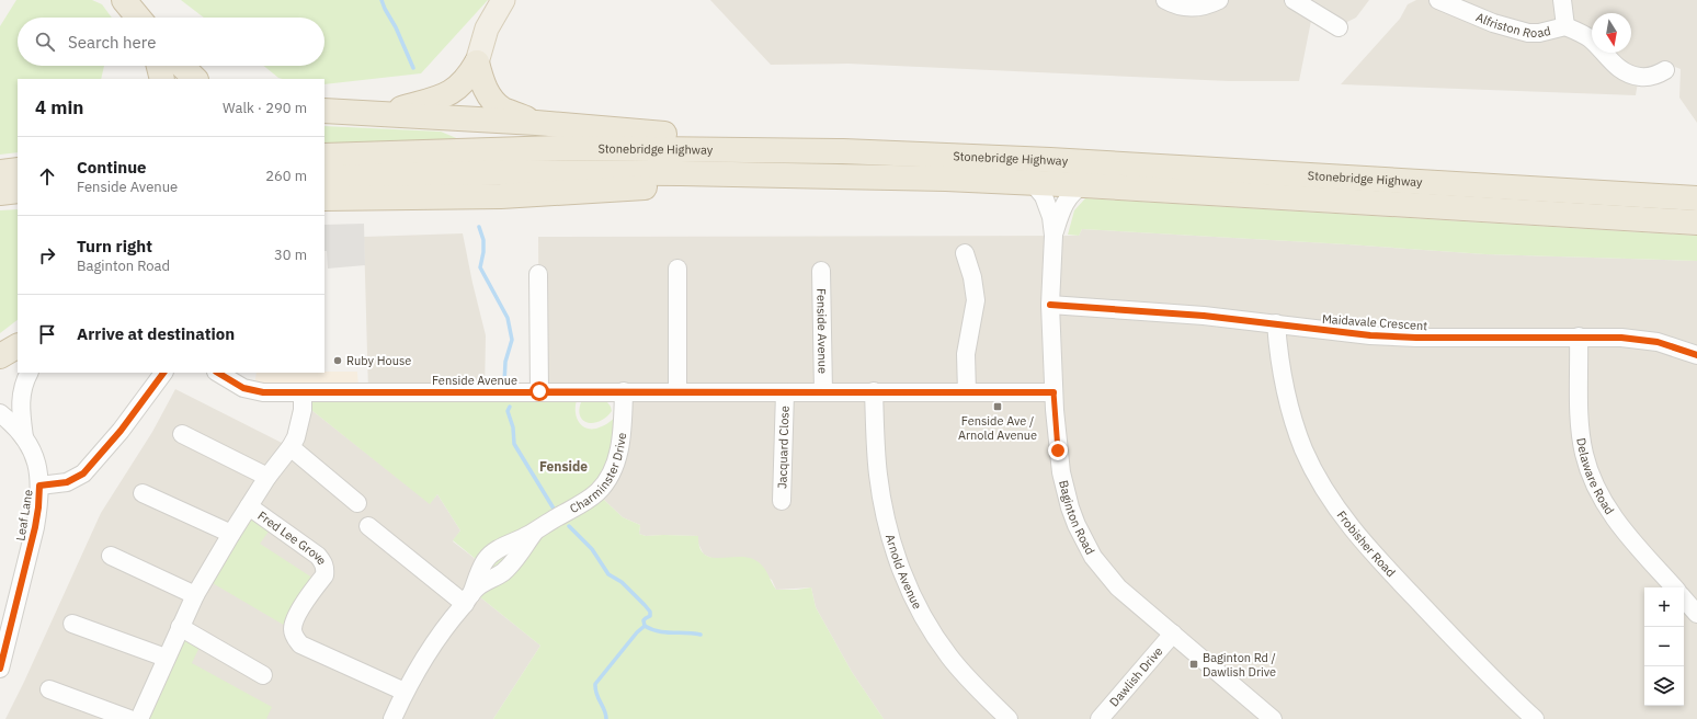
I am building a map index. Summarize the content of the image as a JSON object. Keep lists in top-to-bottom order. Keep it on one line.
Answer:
{"streets":{"highway":["Stonebridge Highway"],"street":["Alfriston Road","Maidavale Crescent","Fenside Avenue","Jacquard Close","Charminster Drive","Delaware Road","Leaf Lane","Baginton Road","Fred Lee Grove","Frobisher Road","Arnold Avenue","Dawlish Drive"]},"crossings":[["Stonebridge Highway","Baginton Road"],["Maidavale Crescent","Delaware Road"],["Maidavale Crescent","Baginton Road"],["Maidavale Crescent","Frobisher Road"],["Fenside Avenue","Jacquard Close"],["Fenside Avenue","Charminster Drive"],["Fenside Avenue","Baginton Road"],["Fenside Avenue","Fred Lee Grove"],["Fenside Avenue","Arnold Avenue"],["Charminster Drive","Fred Lee Grove"],["Baginton Road","Dawlish Drive"]],"districts":["Fenside"],"places":{"other":["Ruby House"],"transit":["Fenside Ave / Arnold Avenue","Baginton Rd / Dawlish Drive"]},"north":"bottom","page":{"search":"Search here","heading":["4 min","Walk · 290 m"],"list":[["Continue","Fenside Avenue","260 m"],["Turn right","Baginton Road","30 m"],"Arrive at destination"],"map_buttons":["+","−"]}}
